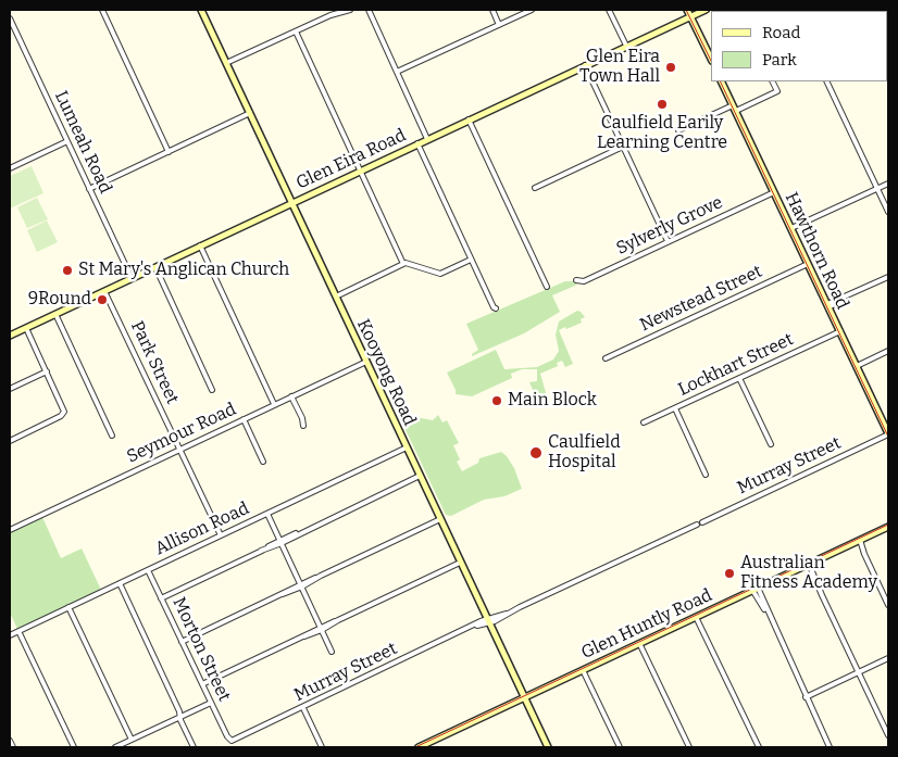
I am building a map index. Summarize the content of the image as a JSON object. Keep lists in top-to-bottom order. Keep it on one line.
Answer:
{"streets":{"street":["Lumeah Road","Glen Eira Road","Sylverly Grove","Hawthorn Road","Newstead Street","Park Street","Lockhart Street","Kooyong Road","Seymour Road","Murray Street","Allison Road","Glen Huntly Road","Morton Street"]},"crossings":[["Lumeah Road","Glen Eira Road"],["Glen Eira Road","Park Street"],["Glen Eira Road","Kooyong Road"],["Sylverly Grove","Hawthorn Road"],["Hawthorn Road","Newstead Street"],["Hawthorn Road","Lockhart Street"],["Hawthorn Road","Murray Street"],["Park Street","Seymour Road"],["Park Street","Allison Road"],["Kooyong Road","Seymour Road"],["Kooyong Road","Murray Street"],["Kooyong Road","Allison Road"],["Kooyong Road","Glen Huntly Road"],["Murray Street","Morton Street"],["Allison Road","Morton Street"]],"places":["Glen Eira Town Hall","Caulfield Earily Learning Centre","St Mary's Anglican Church","9Round","Main Block","Caulfield Hospital","Australian Fitness Academy"],"legend":["Road","Park"]}
